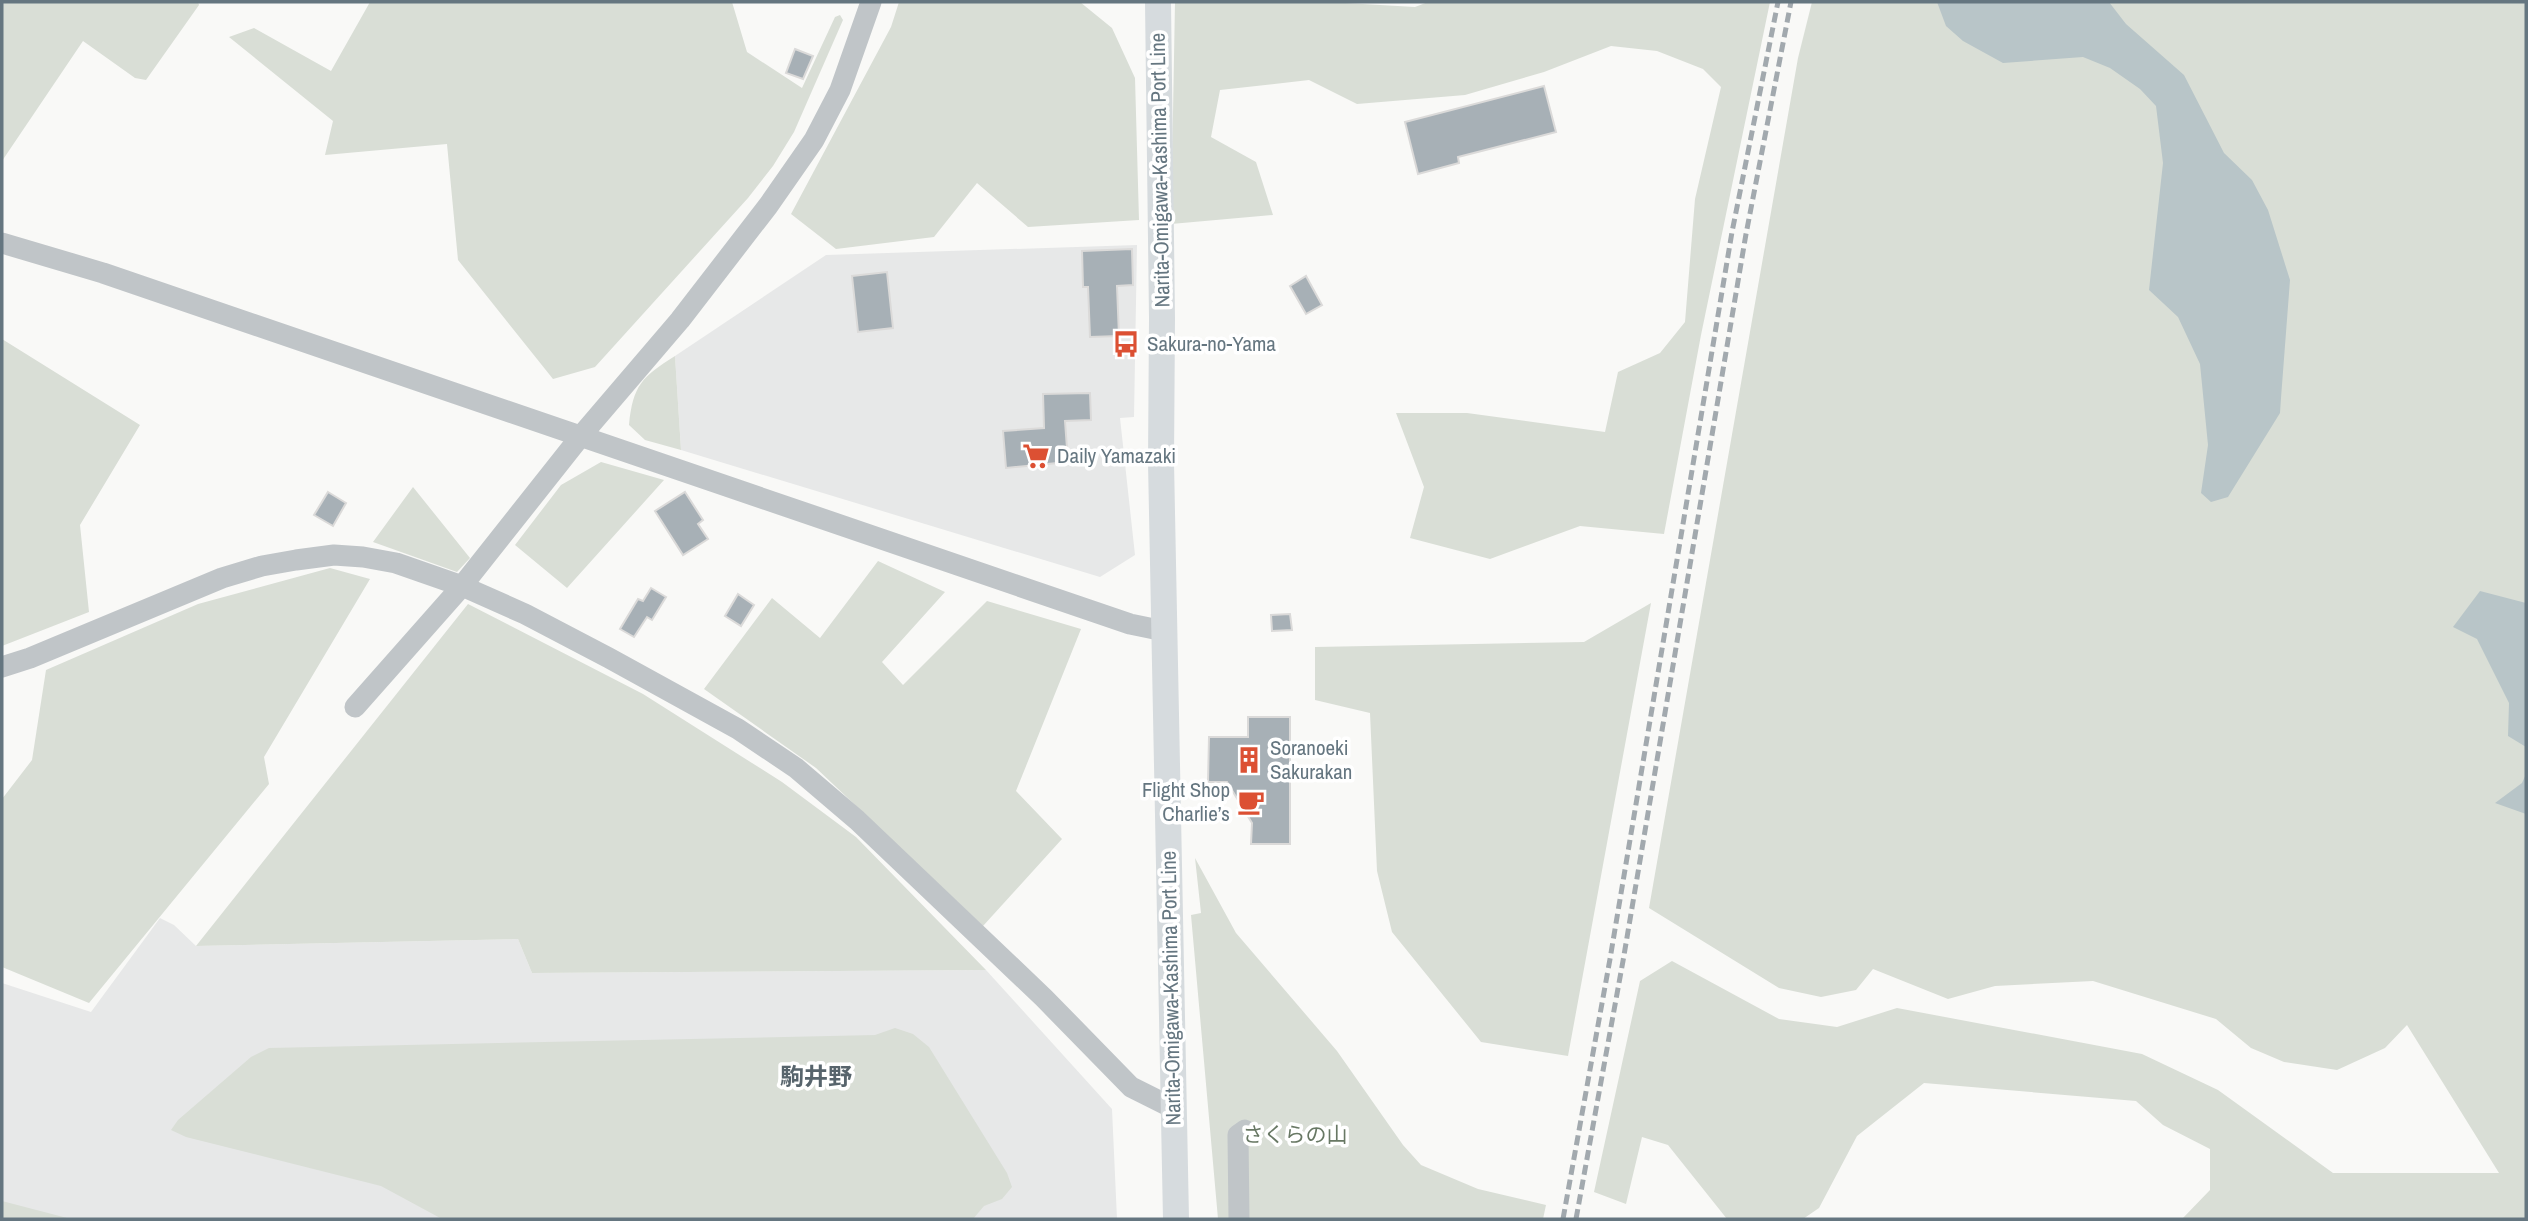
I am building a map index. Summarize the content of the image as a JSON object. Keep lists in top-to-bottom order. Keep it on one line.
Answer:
{"streets":{"main road":["Narita-Omigawa-Kashima Port Line"]},"districts":["駒井野"],"parks":["さくらの山"],"places":{"bus stop":["Sakura-no-Yama"],"supermarket":["Daily Yamazaki"],"building":["Soranoeki Sakurakan"],"cafe":["Flight Shop Charlie’s"]}}
